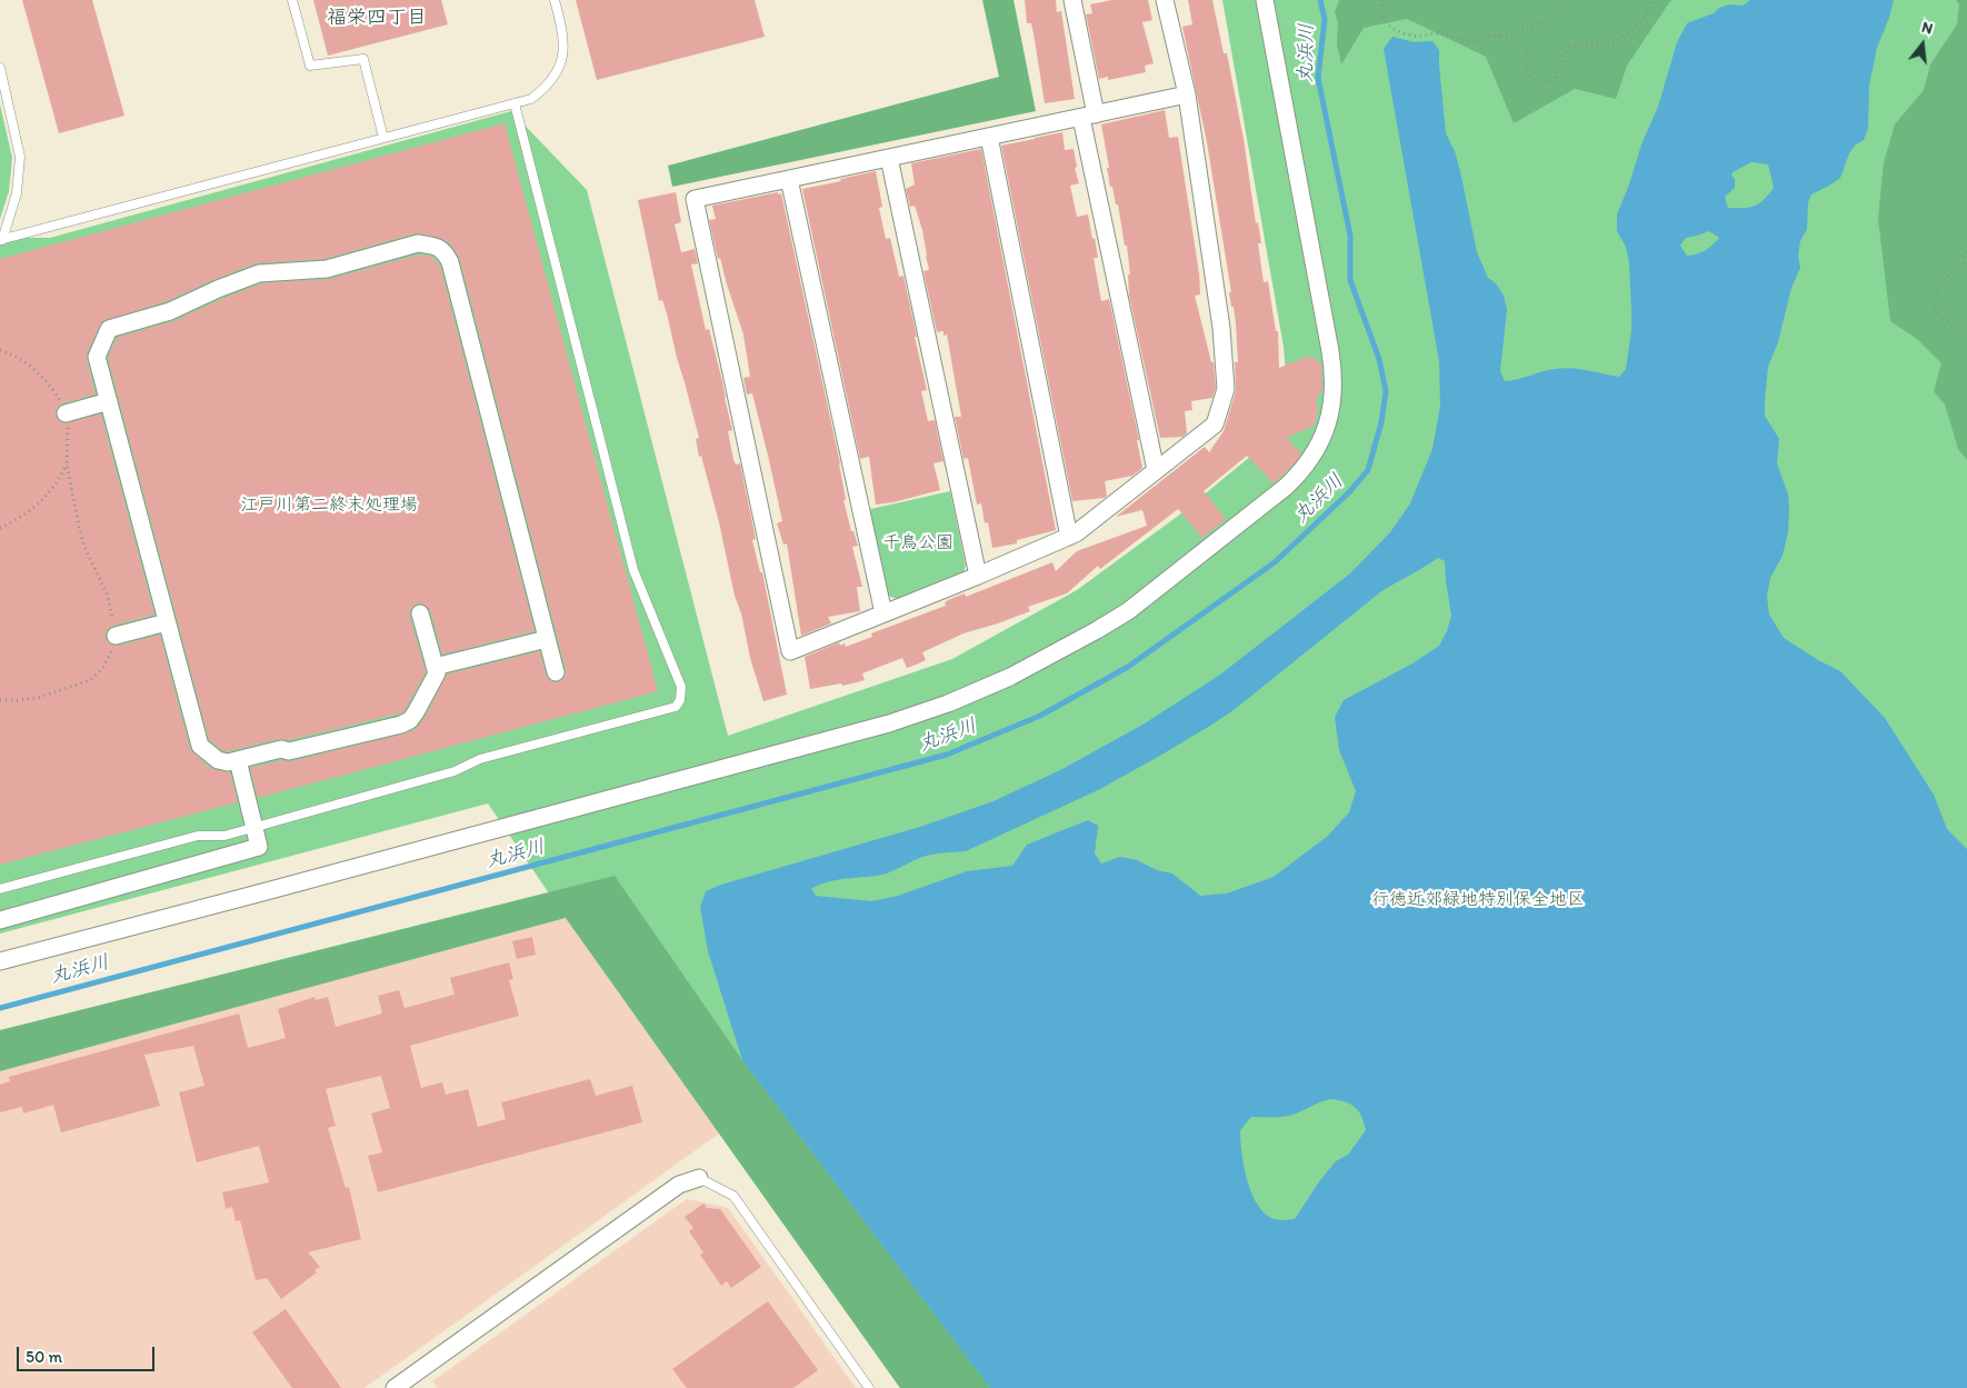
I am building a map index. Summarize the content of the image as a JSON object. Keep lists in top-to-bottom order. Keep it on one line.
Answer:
{"districts":["福栄四丁目"],"water":["丸浜川"],"parks":["江戸川第二終末処理場","千鳥公園","行徳近郊緑地特別保全地区"],"scale_bar":"50 m","north":"top"}
